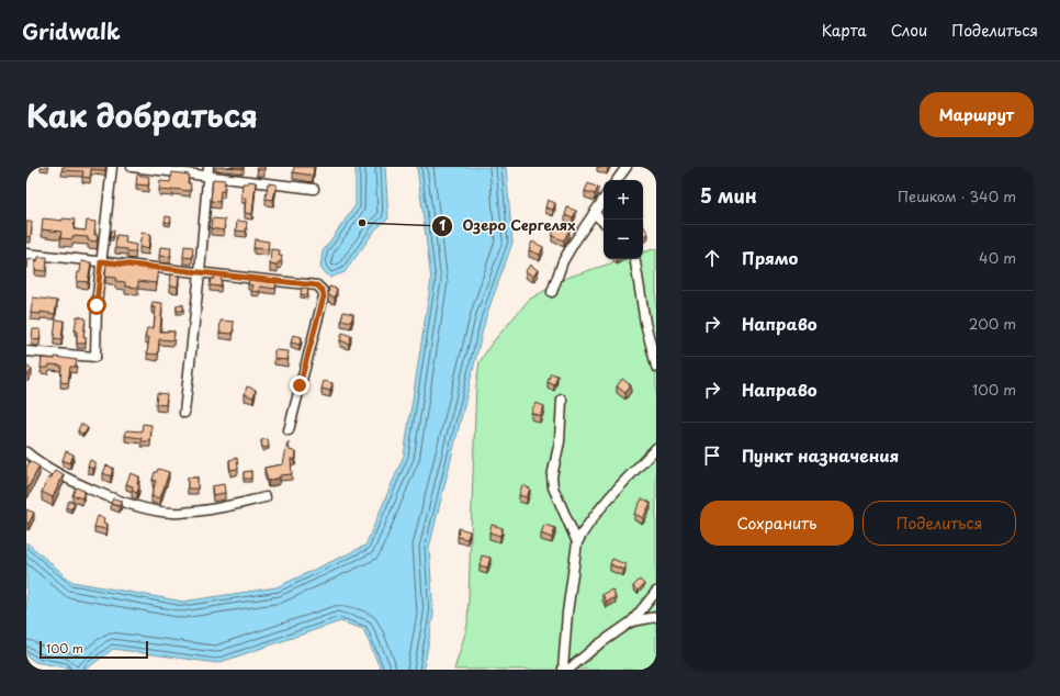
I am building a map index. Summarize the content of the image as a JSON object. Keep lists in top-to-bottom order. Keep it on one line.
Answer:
{"places":["Озеро Сергелях"],"scale_bar":"100 m","page":{"header":"Gridwalk","nav":["Карта","Слои","Поделиться"],"title":"Как добраться","buttons":["Маршрут",["Сохранить","Поделиться"]],"heading":["5 мин","Пешком · 340 m"],"map_buttons":["+","−"],"list":[["Прямо","40 m"],["Направо","200 m"],["Направо","100 m"],"Пункт назначения"],"scale":"100 m"}}
